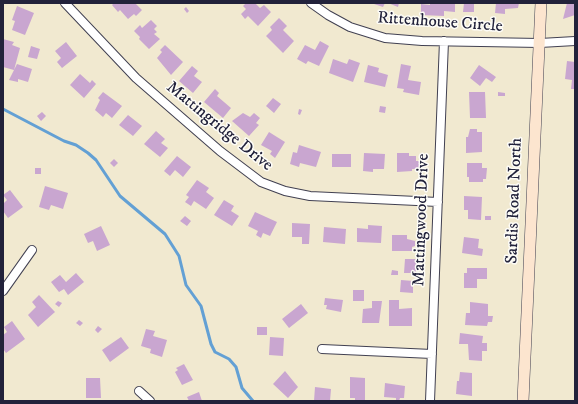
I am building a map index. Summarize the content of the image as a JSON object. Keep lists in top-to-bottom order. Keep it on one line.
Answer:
{"streets":{"street":["Rittenhouse Circle","Mattingridge Drive","Sardis Road North","Mattingwood Drive"]},"crossings":[["Rittenhouse Circle","Sardis Road North"],["Rittenhouse Circle","Mattingwood Drive"],["Mattingridge Drive","Mattingwood Drive"]]}
